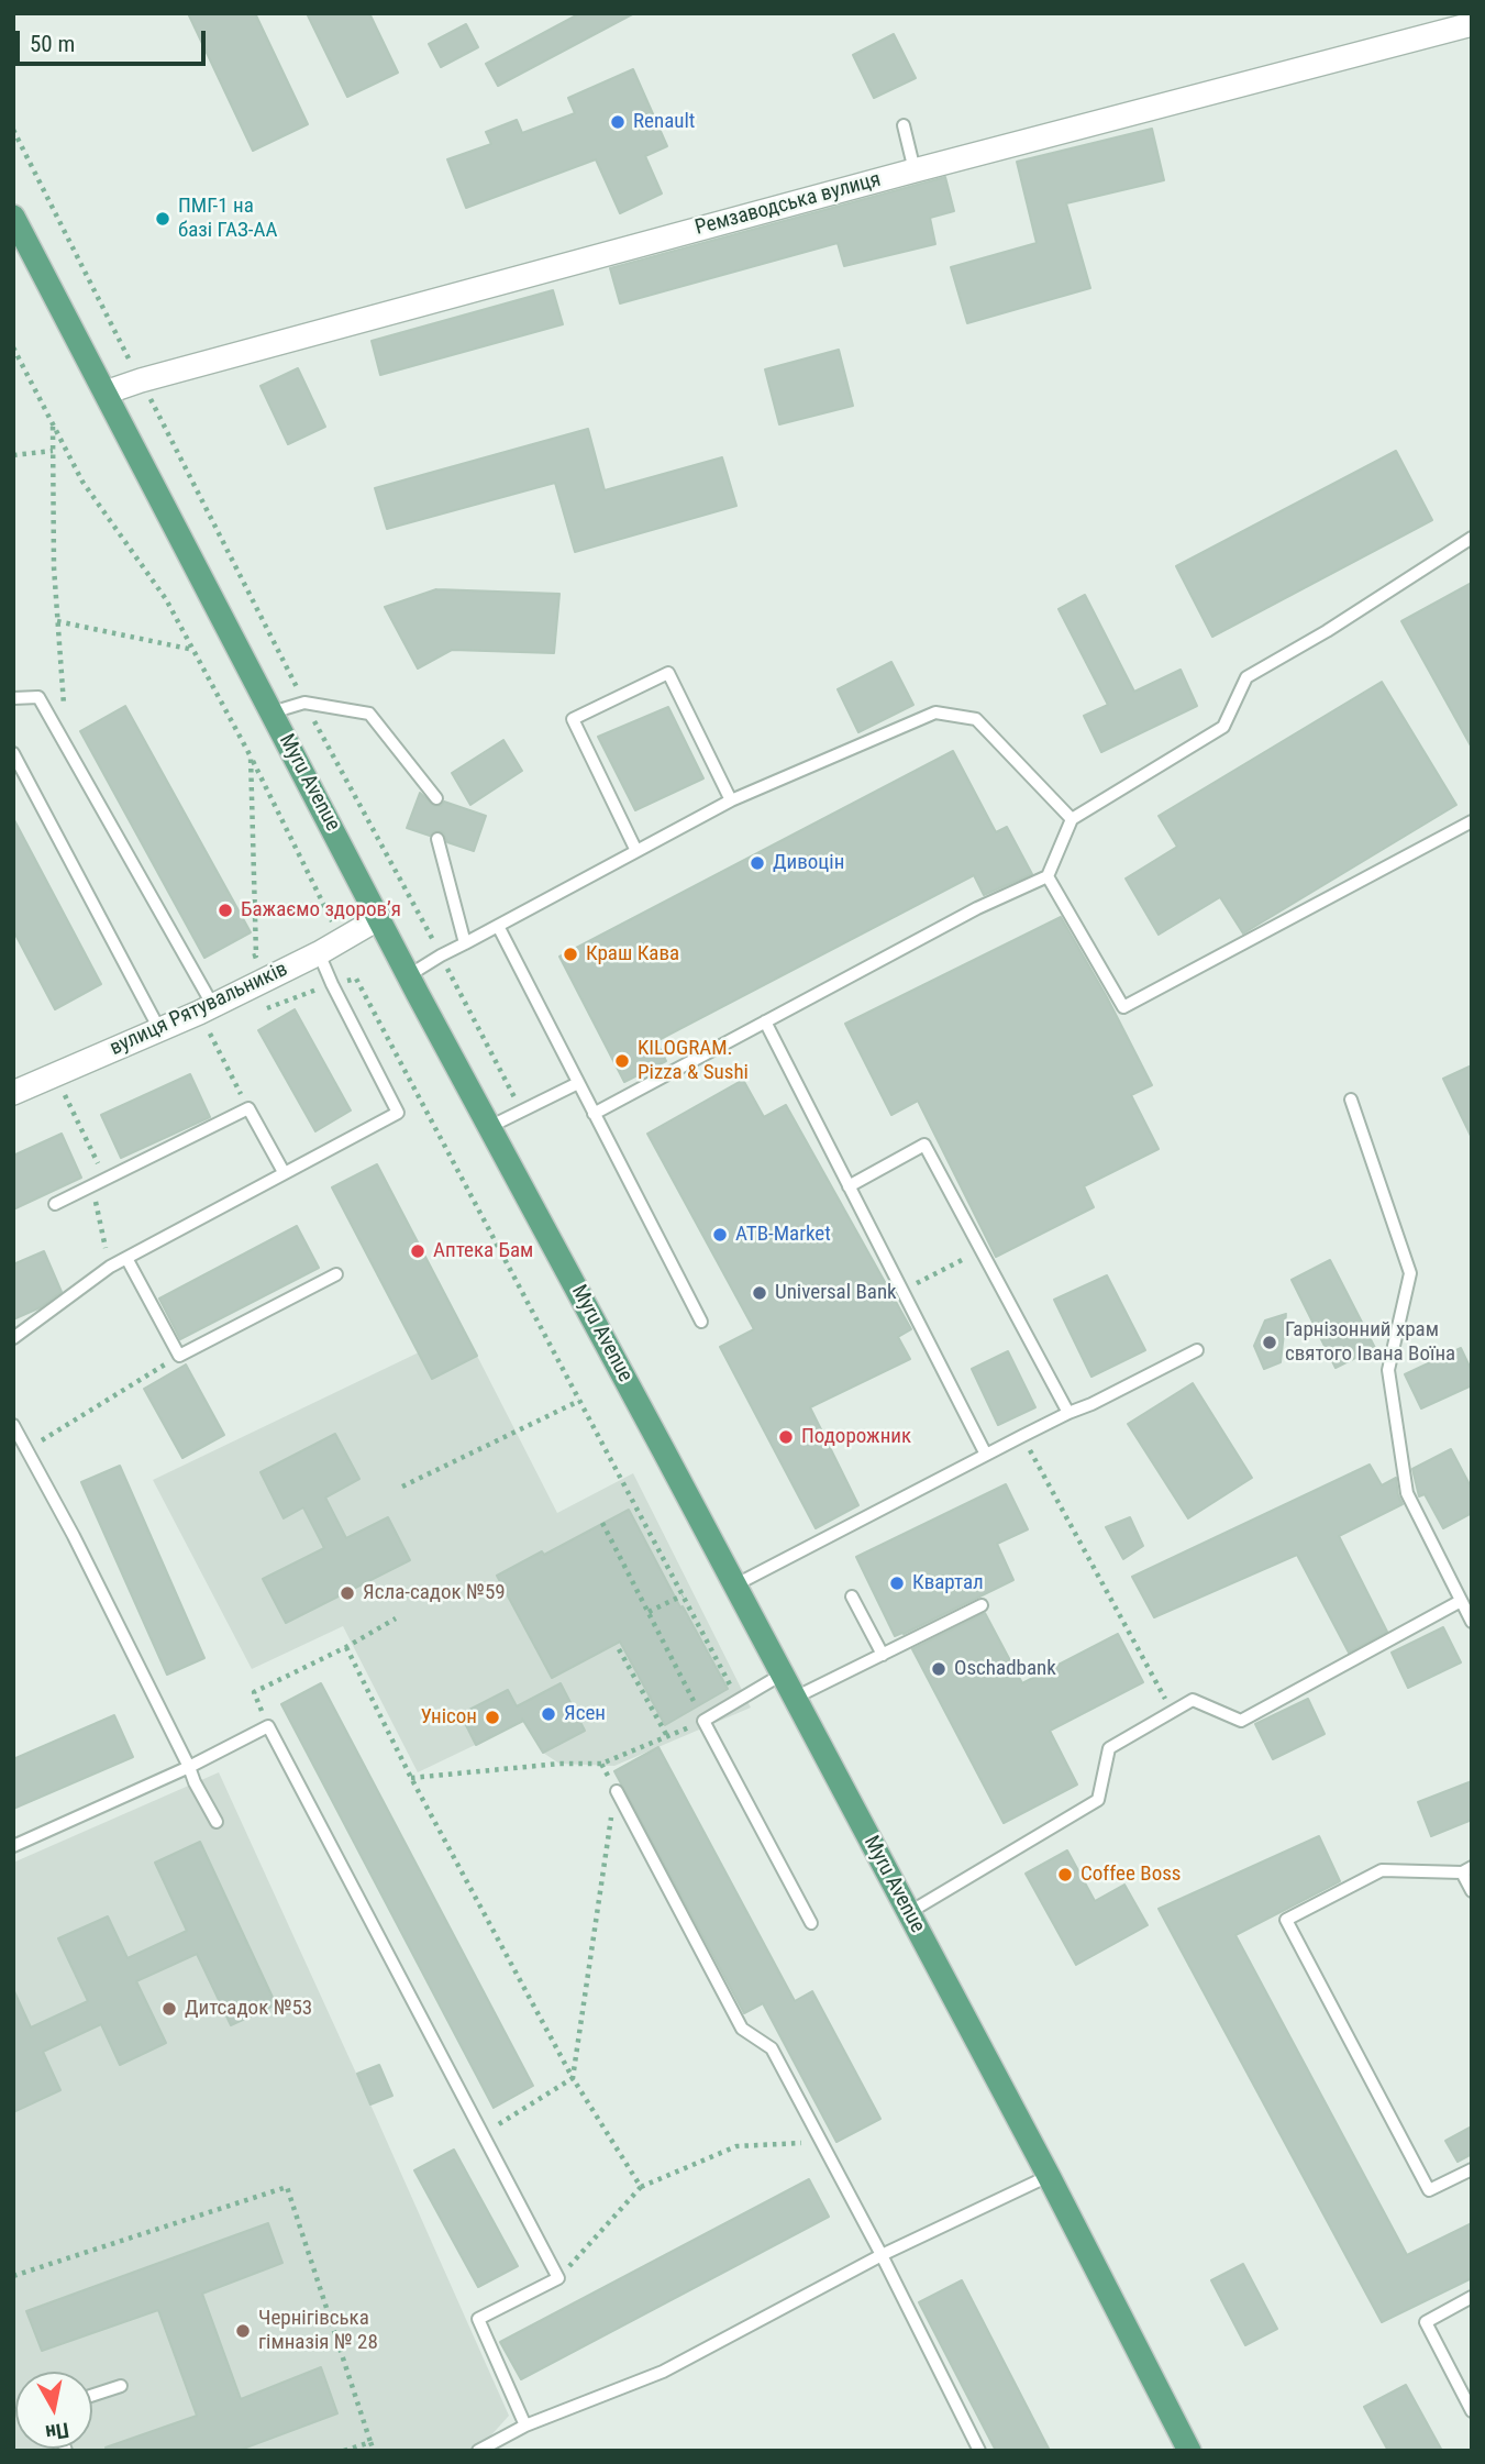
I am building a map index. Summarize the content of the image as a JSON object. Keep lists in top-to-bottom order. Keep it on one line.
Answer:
{"streets":{"main road":["Myru Avenue"],"street":["Ремзаводська вулиця","вулиця Рятувальників"]},"crossings":[["Ремзаводська вулиця","Myru Avenue"],["Myru Avenue","вулиця Рятувальників"]],"places":["Renault","ПМГ-1 на базі ГАЗ-АА","Дивоцін","Бажаємо здоров’я","Краш Кава","KILOGRAM. Pizza & Sushi","ATB-Market","Аптека Бам","Universal Bank","Гарнізонний храм святого Івана Воїна","Подорожник","Квартал","Ясла-садок №59","Oschadbank","Ясен","Унісон","Coffee Boss","Дитсадок №53","Чернігівська гімназія № 28"],"scale_bar":"50 m","north":"bottom"}
